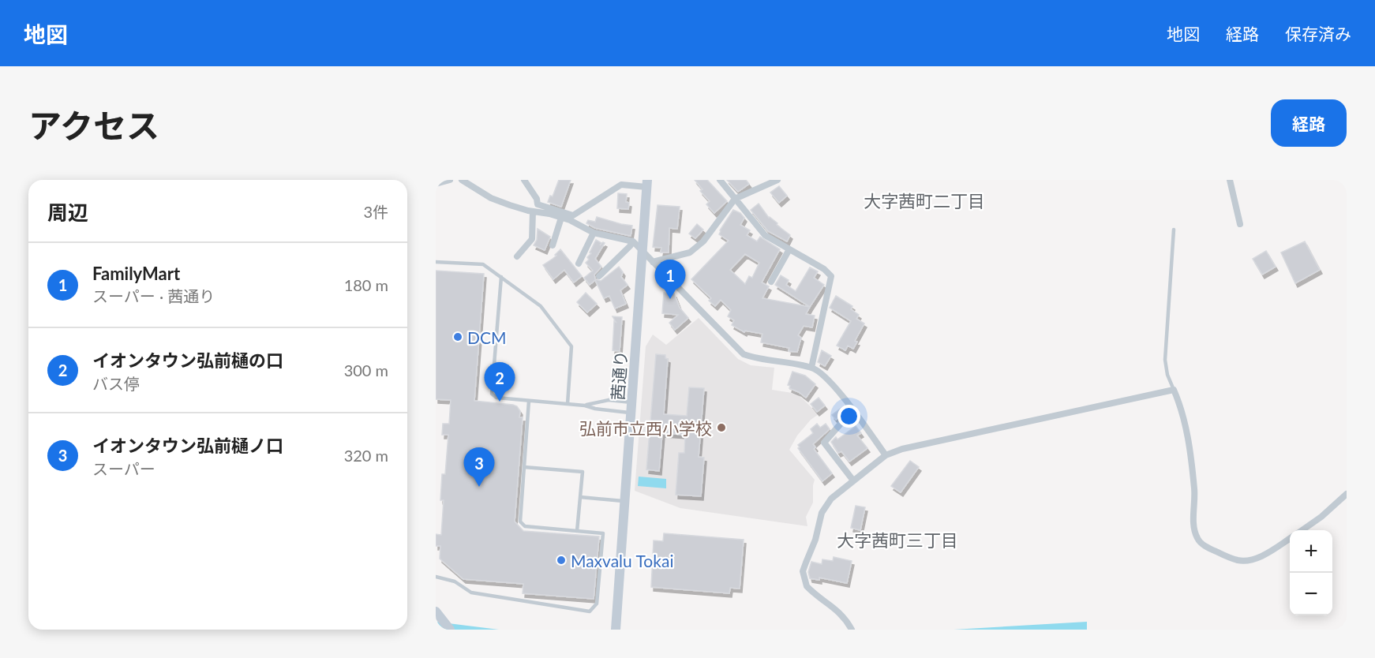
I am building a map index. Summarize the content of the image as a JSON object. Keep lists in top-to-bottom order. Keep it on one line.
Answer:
{"streets":{"street":["茜通り"]},"districts":["大字茜町二丁目","大字茜町三丁目"],"places":["DCM","弘前市立西小学校","Maxvalu Tokai"],"page":{"header":"地図","nav":["地図","経路","保存済み"],"title":"アクセス","buttons":"経路","heading":["周辺","3件"],"list":[{"mark":"1","name":"FamilyMart","note":"スーパー · 茜通り","value":"180 m"},{"mark":"2","name":"イオンタウン弘前樋の口","note":"バス停","value":"300 m"},{"mark":"3","name":"イオンタウン弘前樋ノ口","note":"スーパー","value":"320 m"}],"pins":["1","2","3"],"map_buttons":["+","−"]}}
